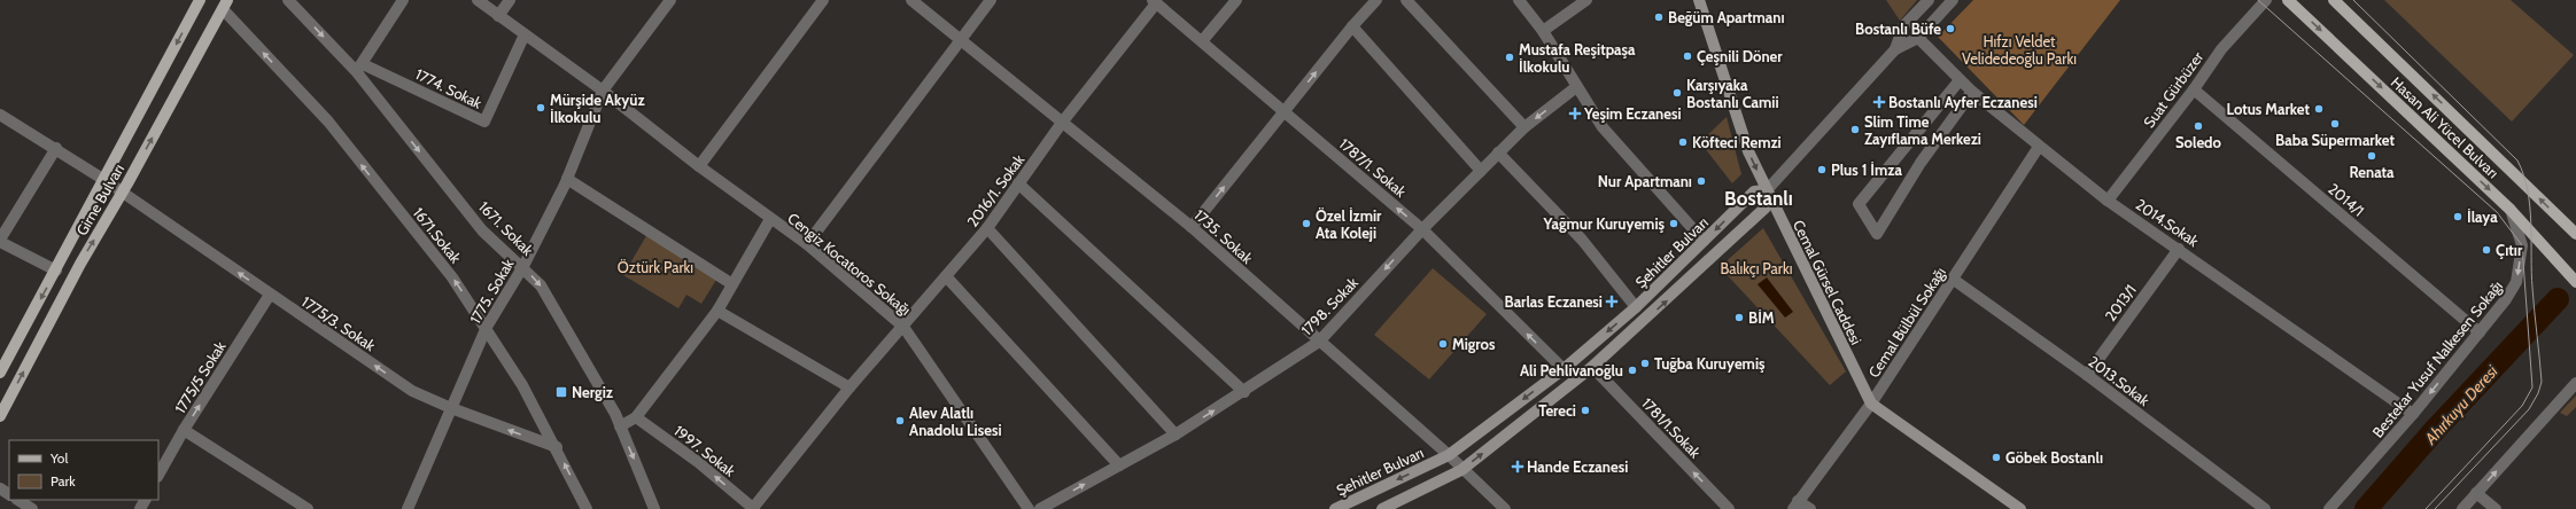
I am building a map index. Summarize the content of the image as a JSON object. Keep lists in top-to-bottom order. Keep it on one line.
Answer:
{"streets":{"main road":["Hasan Ali Yücel Bulvarı","Girne Bulvarı"],"street":["1774. Sokak","Suat Gürbüzer","1787/1. Sokak","2016/1. Sokak","2014/1","2014.Sokak","1671. Sokak","1671.Sokak","1735. Sokak","Şehitler Bulvarı","Cengiz Kocatoros Sokağı","Cemal Gürsel Caddesi","1775. Sokak","2013/1","1798. Sokak","Cemal Bülbül Sokağı","1775/3. Sokak","Bestekar Yusuf Nalkesen Sokağı","1775/5 Sokak","2013.Sokak","1781/1.Sokak","1997. Sokak"]},"crossings":[["1774. Sokak","1671. Sokak"],["1774. Sokak","Cengiz Kocatoros Sokağı"],["Suat Gürbüzer","2014/1"],["Suat Gürbüzer","2014.Sokak"],["Hasan Ali Yücel Bulvarı","Bestekar Yusuf Nalkesen Sokağı"],["1787/1. Sokak","2016/1. Sokak"],["1787/1. Sokak","Şehitler Bulvarı"],["1787/1. Sokak","1798. Sokak"],["2016/1. Sokak","1735. Sokak"],["2016/1. Sokak","Cengiz Kocatoros Sokağı"],["2016/1. Sokak","1997. Sokak"],["Girne Bulvarı","1671.Sokak"],["Girne Bulvarı","1775/3. Sokak"],["2014/1","Bestekar Yusuf Nalkesen Sokağı"],["2014.Sokak","2013/1"],["2014.Sokak","Cemal Bülbül Sokağı"],["2014.Sokak","Bestekar Yusuf Nalkesen Sokağı"],["1671. Sokak","1775. Sokak"],["1671.Sokak","1775. Sokak"],["1671.Sokak","1775/3. Sokak"],["1735. Sokak","Şehitler Bulvarı"],["1735. Sokak","1798. Sokak"],["Şehitler Bulvarı","Cemal Gürsel Caddesi"],["Şehitler Bulvarı","1781/1.Sokak"],["Cengiz Kocatoros Sokağı","1775. Sokak"],["Cemal Gürsel Caddesi","Cemal Bülbül Sokağı"],["1775. Sokak","1775/3. Sokak"],["2013/1","2013.Sokak"],["Cemal Bülbül Sokağı","2013.Sokak"],["1775/3. Sokak","1775/5 Sokak"]],"one_way":["1671. Sokak","1671.Sokak","1775/3. Sokak","Bestekar Yusuf Nalkesen Sokağı","1775/5 Sokak","1781/1.Sokak","1997. Sokak"],"districts":["Bostanlı"],"water":["Ahırkuyu Deresi"],"parks":["Hıfzı Veldet Velidedeoğlu Parkı","Öztürk Parkı","Balıkçı Parkı"],"places":{"other":["Beğüm Apartmanı","Bostanlı Büfe","Çeşnili Döner","Mustafa Reşitpaşa İlkokulu","Karşıyaka Bostanlı Camii","Mürşide Akyüz İlkokulu","Lotus Market","Baba Süpermarket","Soledo","Slim Time Zayıflama Merkezi","Köfteci Remzi","Renata","Plus 1 İmza","Nur Apartmanı","İlaya","Özel İzmir Ata Koleji","Yağmur Kuruyemiş","Çıtır","BİM","Migros","Tuğba Kuruyemiş","Ali Pehlivanoğlu","Tereci","Alev Alatlı Anadolu Lisesi","Göbek Bostanlı"],"health":["Bostanlı Ayfer Eczanesi","Yeşim Eczanesi","Barlas Eczanesi","Hande Eczanesi"],"transit":["Nergiz"]},"legend":["Yol","Park"]}
